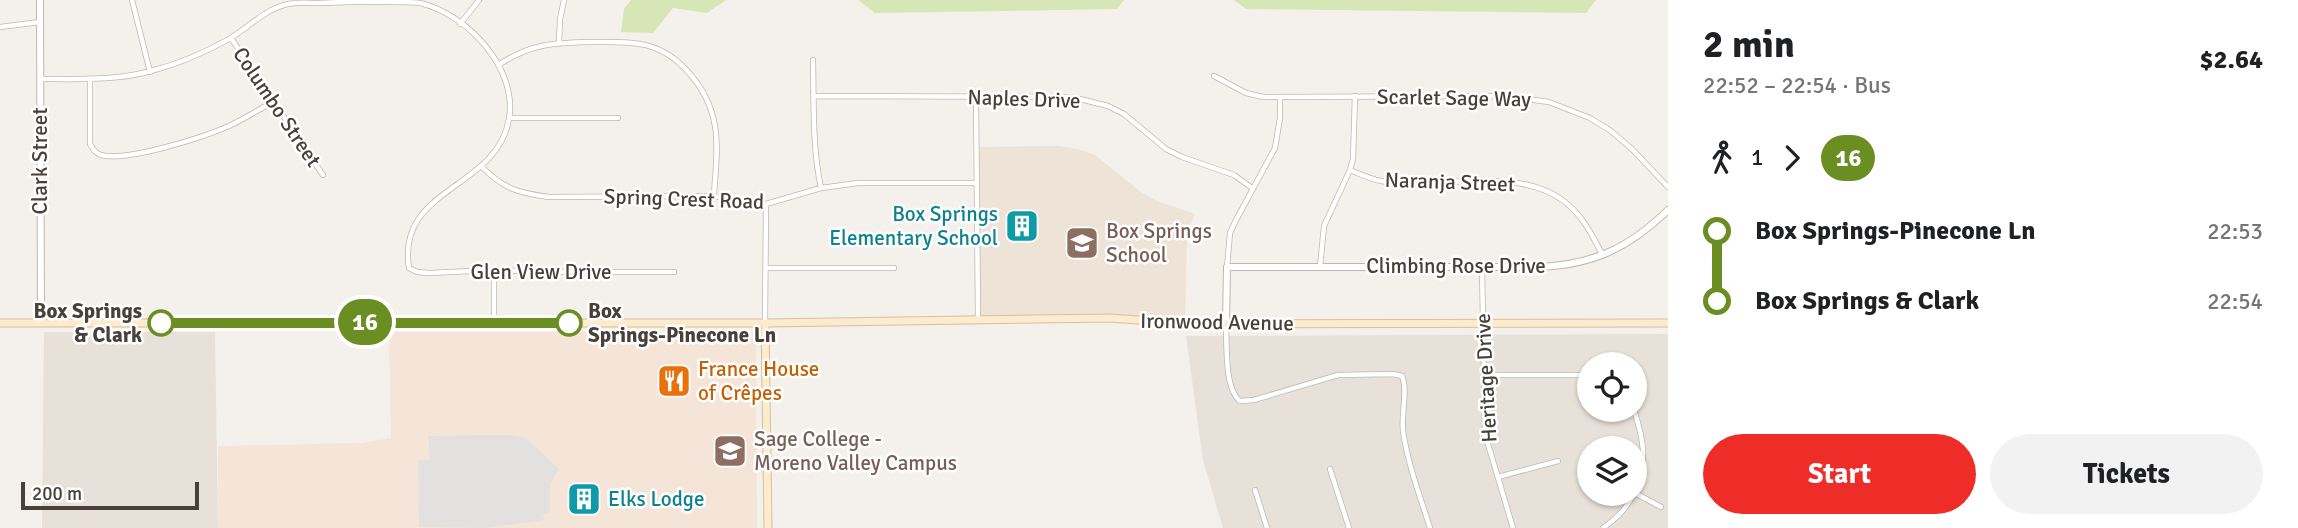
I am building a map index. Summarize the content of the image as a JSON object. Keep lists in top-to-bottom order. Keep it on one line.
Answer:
{"streets":{"main road":["Ironwood Avenue"],"street":["Scarlet Sage Way","Naples Drive","Columbo Street","Clark Street","Naranja Street","Spring Crest Road","Climbing Rose Drive","Glen View Drive","Heritage Drive"]},"crossings":[["Clark Street","Ironwood Avenue"],["Naranja Street","Climbing Rose Drive"],["Spring Crest Road","Glen View Drive"],["Climbing Rose Drive","Heritage Drive"],["Ironwood Avenue","Heritage Drive"]],"places":{"building":["Box Springs Elementary School","Elks Lodge"],"school or university":["Box Springs School","Sage College - Moreno Valley Campus"],"other":["Box Springs & Clark","Box Springs-Pinecone Ln"],"restaurant":["France House of Crêpes"]},"lines":["bus line 16"],"scale_bar":"200 m","page":{"on_map":"16","heading":["2 min","22:52 – 22:54 · Bus","$2.64"],"legs":["1","16"],"list":[{"name":"Box Springs-Pinecone Ln","value":"22:53"},{"name":"Box Springs & Clark","value":"22:54"}],"buttons":["Start","Tickets"],"scale":"200 m"}}
